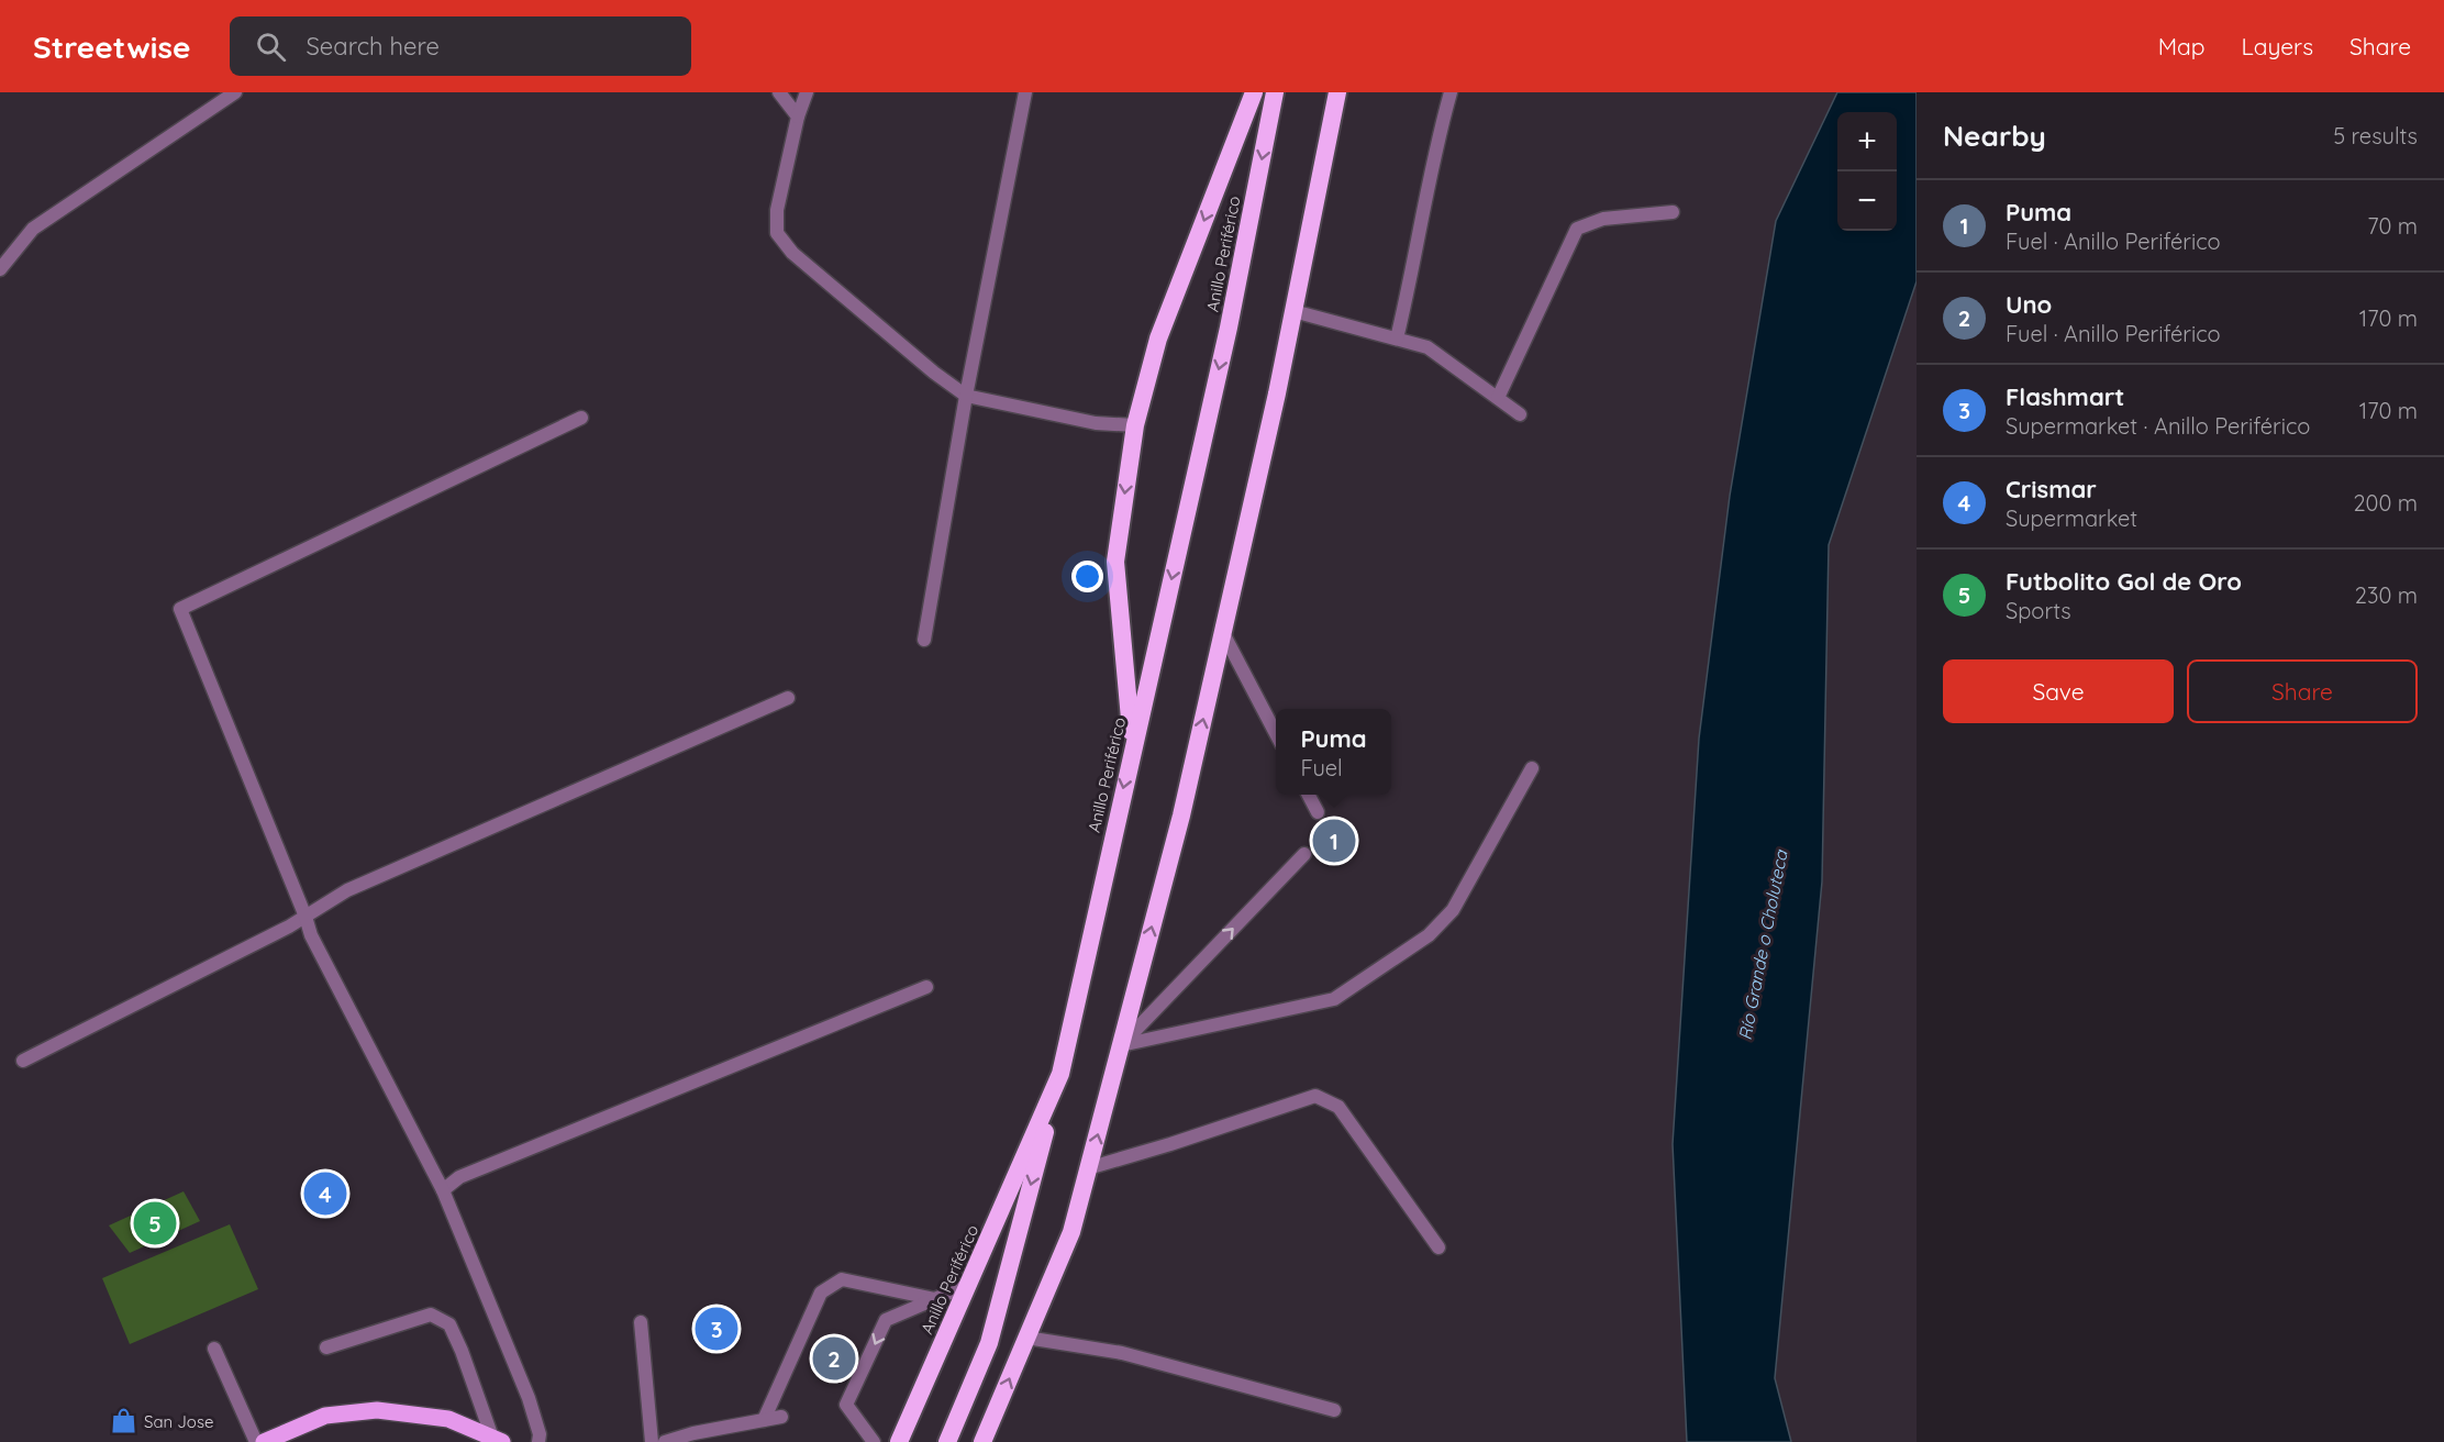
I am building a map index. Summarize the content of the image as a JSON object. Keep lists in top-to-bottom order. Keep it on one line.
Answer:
{"streets":{"highway":["Anillo Periférico"]},"water":["Río Grande o Choluteca"],"places":{"shop":["San Jose"]},"page":{"header":"Streetwise","search":"Search here","nav":["Map","Layers","Share"],"heading":["Nearby","5 results"],"map_buttons":["+","−"],"list":[{"mark":"1","name":"Puma","note":"Fuel · Anillo Periférico","value":"70 m"},{"mark":"2","name":"Uno","note":"Fuel · Anillo Periférico","value":"170 m"},{"mark":"3","name":"Flashmart","note":"Supermarket · Anillo Periférico","value":"170 m"},{"mark":"4","name":"Crismar","note":"Supermarket","value":"200 m"},{"mark":"5","name":"Futbolito Gol de Oro","note":"Sports","value":"230 m"}],"buttons":["Save","Share"],"popup":["Puma","Fuel"],"pins":["1","4","5","3","2"]}}
